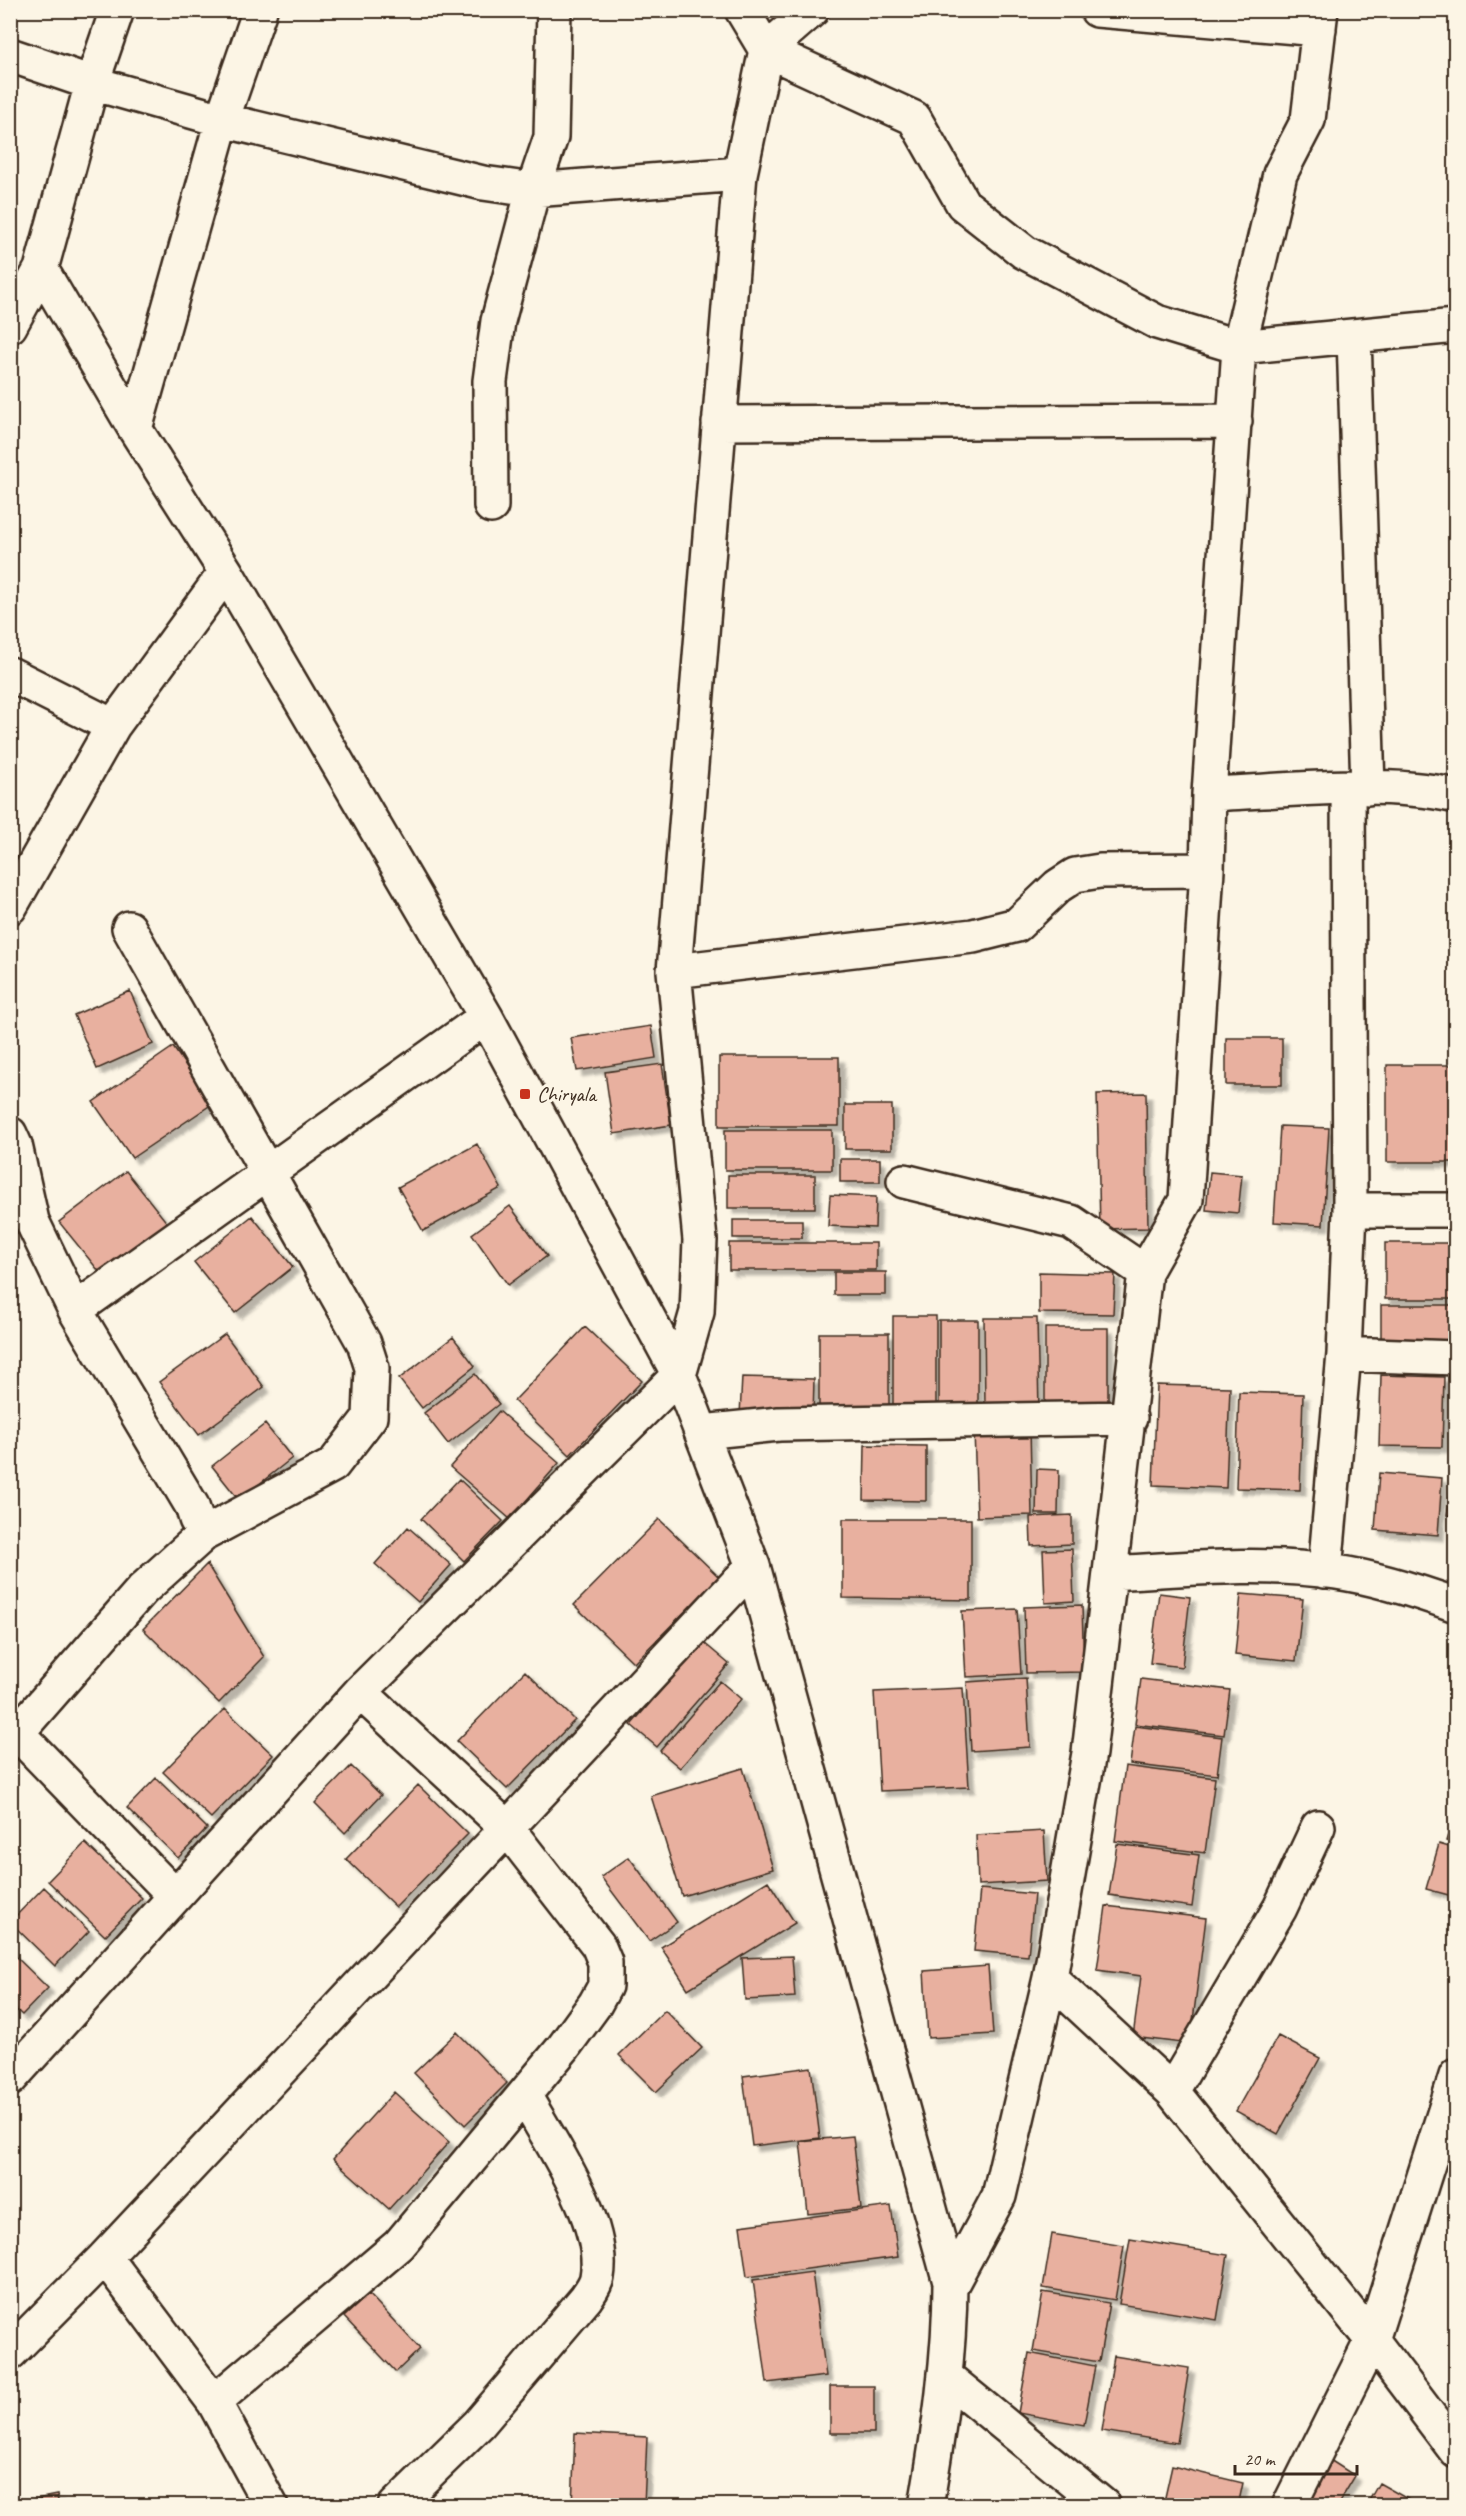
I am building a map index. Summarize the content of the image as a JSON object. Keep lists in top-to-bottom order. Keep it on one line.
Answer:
{"places":{"transit":["Chiryala"]},"scale_bar":"20 m"}
